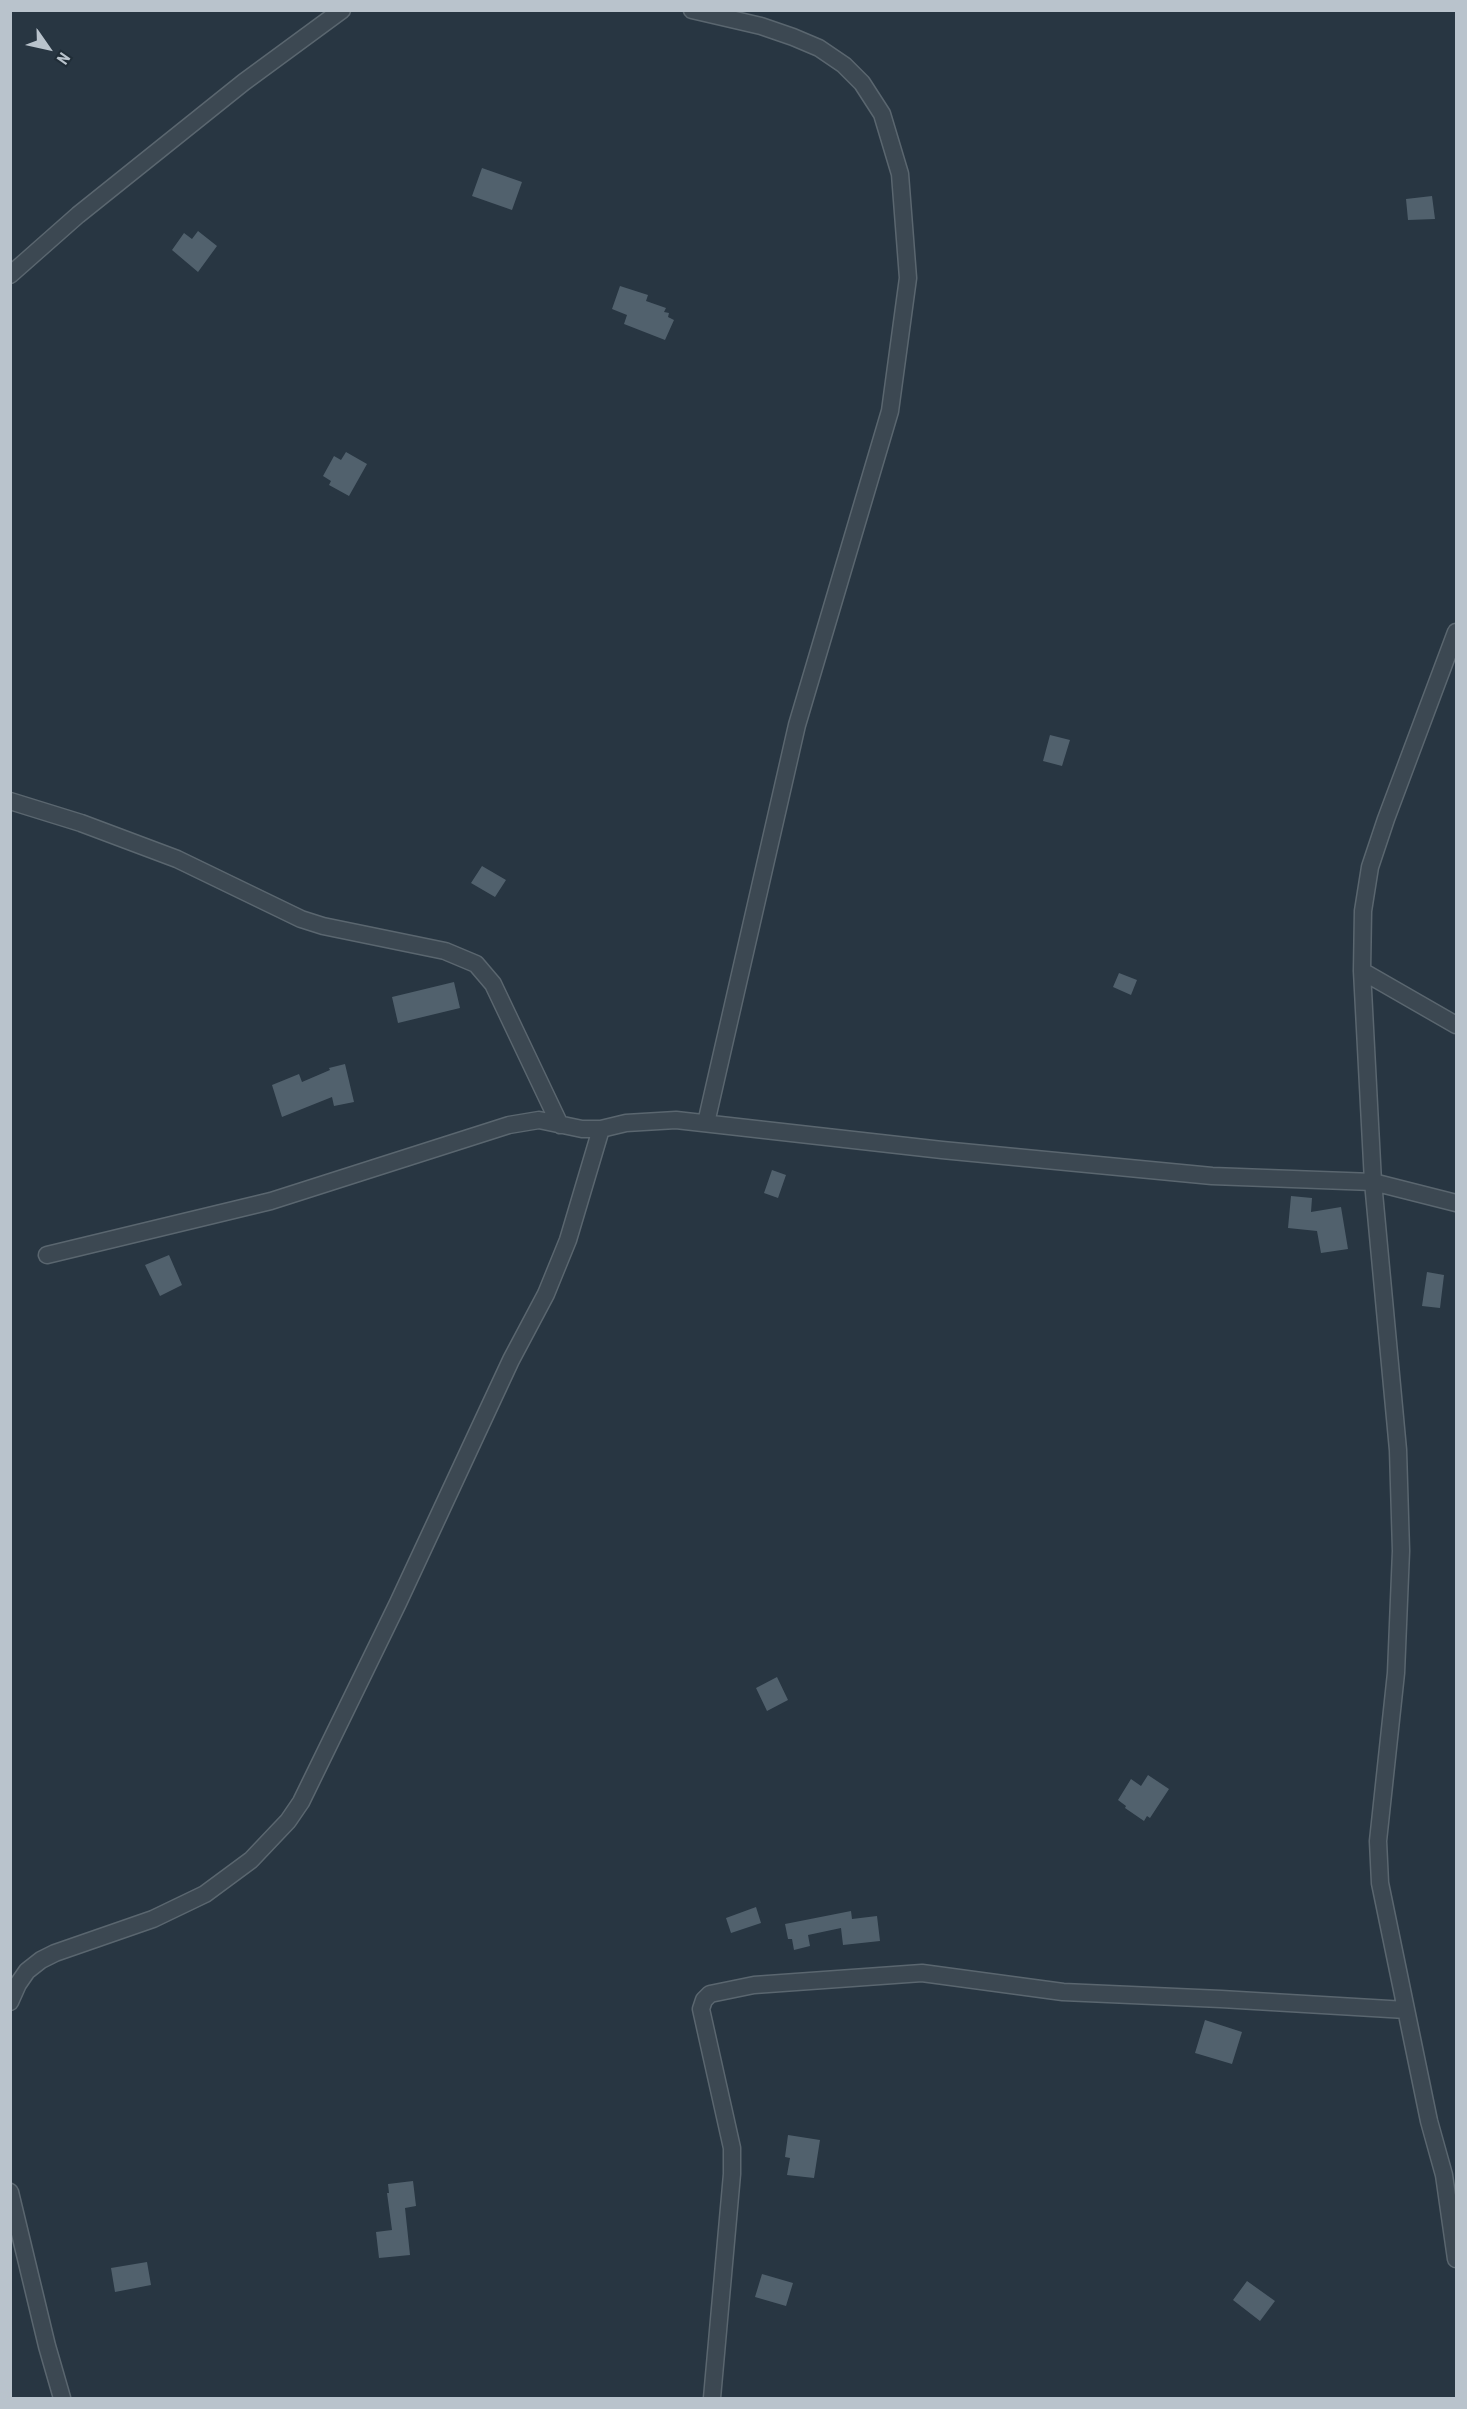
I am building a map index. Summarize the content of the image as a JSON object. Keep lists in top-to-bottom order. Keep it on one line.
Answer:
{"north":"bottom right"}
